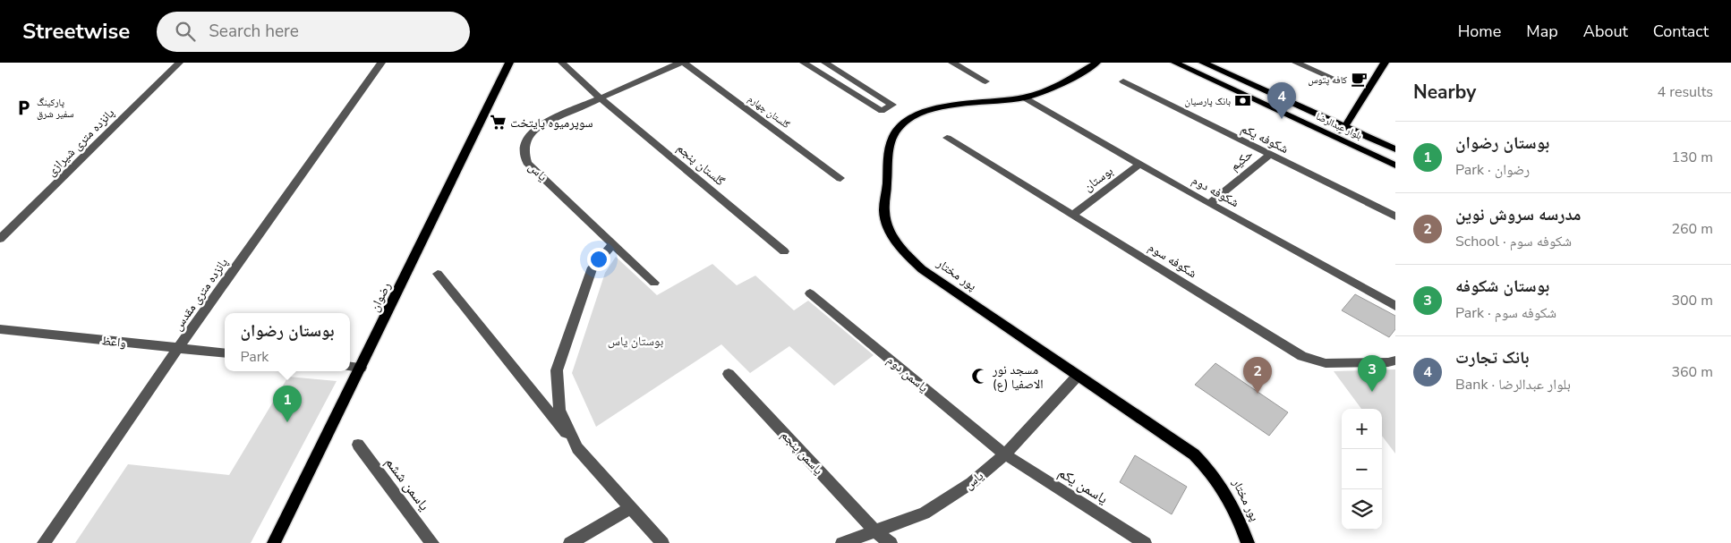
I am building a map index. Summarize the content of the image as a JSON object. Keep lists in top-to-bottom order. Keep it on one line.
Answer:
{"streets":{"main road":["بلوار عبدالرضا","پور مختار","رضوان"],"street":["گلستان چهارم","شکوفه یکم","پانزده متری شیرازی","حکیم","گلستان پنجم","یاس","بوستان","شکوفه دوم","شکوفه سوم","پانزده متری مقدس","واعظ","یاسمن دوم","یاسمن پنجم","یاسمن ششم","یاسمن یکم"]},"crossings":[["شکوفه یکم","حکیم"],["حکیم","شکوفه دوم"],["گلستان پنجم","یاس"],["یاس","پور مختار"],["یاس","یاسمن دوم"],["یاس","یاسمن پنجم"],["یاس","یاسمن یکم"],["بوستان","شکوفه دوم"],["بوستان","شکوفه سوم"],["شکوفه دوم","پور مختار"],["پانزده متری مقدس","واعظ"],["یاسمن دوم","یاسمن یکم"]],"parks":["بوستان یاس"],"places":{"cafe":["کافه پتوس"],"bank":["بانک پارسیان"],"parking":["پارکینگ سفیر شرق"],"supermarket":["سوپرمیوه پایتخت"],"mosque":["مسجد نور الاصفیا (ع)"]},"page":{"header":"Streetwise","search":"Search here","nav":["Home","Map","About","Contact"],"heading":["Nearby","4 results"],"pins":["4","3","2","1"],"list":[{"mark":"1","name":"بوستان رضوان","note":"Park · رضوان","value":"130 m"},{"mark":"2","name":"مدرسه سروش نوین","note":"School · شکوفه سوم","value":"260 m"},{"mark":"3","name":"بوستان شکوفه","note":"Park · شکوفه سوم","value":"300 m"},{"mark":"4","name":"بانک تجارت","note":"Bank · بلوار عبدالرضا","value":"360 m"}],"popup":["بوستان رضوان","Park"],"map_buttons":["+","−"]}}
